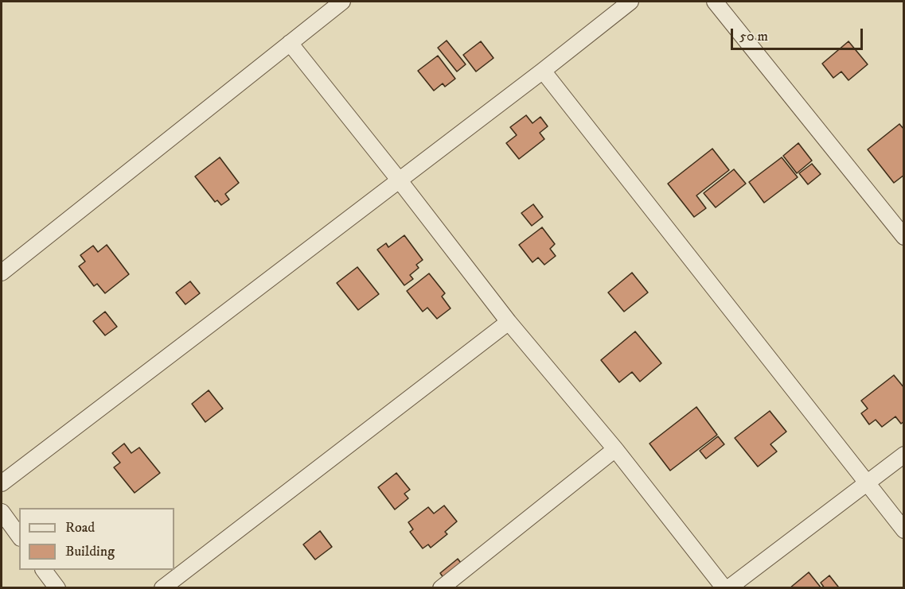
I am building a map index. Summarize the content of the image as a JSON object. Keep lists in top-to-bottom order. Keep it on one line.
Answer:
{"legend":["Road","Building"],"scale_bar":"50 m"}
